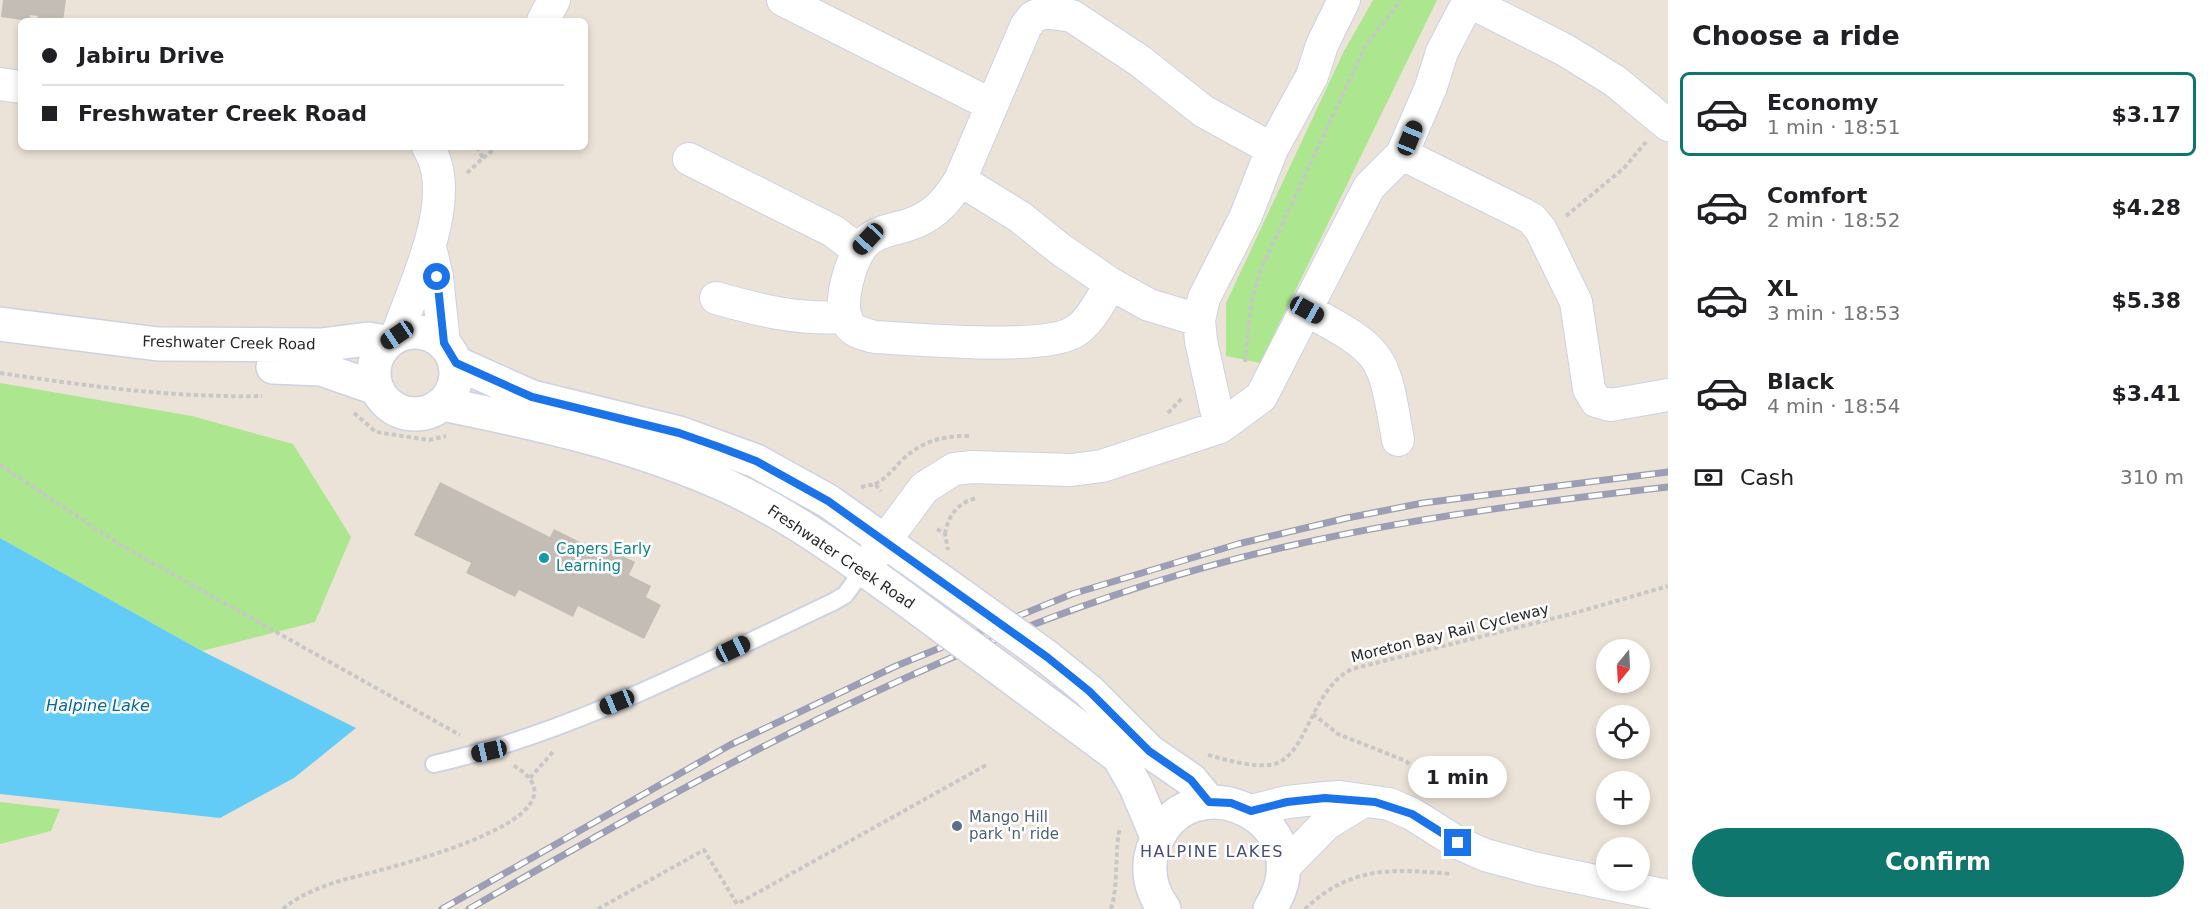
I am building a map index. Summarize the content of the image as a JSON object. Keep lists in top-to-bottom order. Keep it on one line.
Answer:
{"streets":{"main road":["Freshwater Creek Road"],"path":["Moreton Bay Rail Cycleway"]},"districts":["HALPINE LAKES"],"water":["Halpine Lake"],"places":["Capers Early Learning","Mango Hill park 'n' ride"],"north":"bottom","page":{"heading":"Choose a ride","banner":["Jabiru Drive","Freshwater Creek Road"],"list":[{"name":"Economy","note":"1 min · 18:51","value":"$3.17"},{"name":"Comfort","note":"2 min · 18:52","value":"$4.28"},{"name":"XL","note":"3 min · 18:53","value":"$5.38"},{"name":"Black","note":"4 min · 18:54","value":"$3.41"}],"pay":["Cash","310 m"],"map_buttons":["+","−"],"bubble":"1 min","buttons":"Confirm"}}
